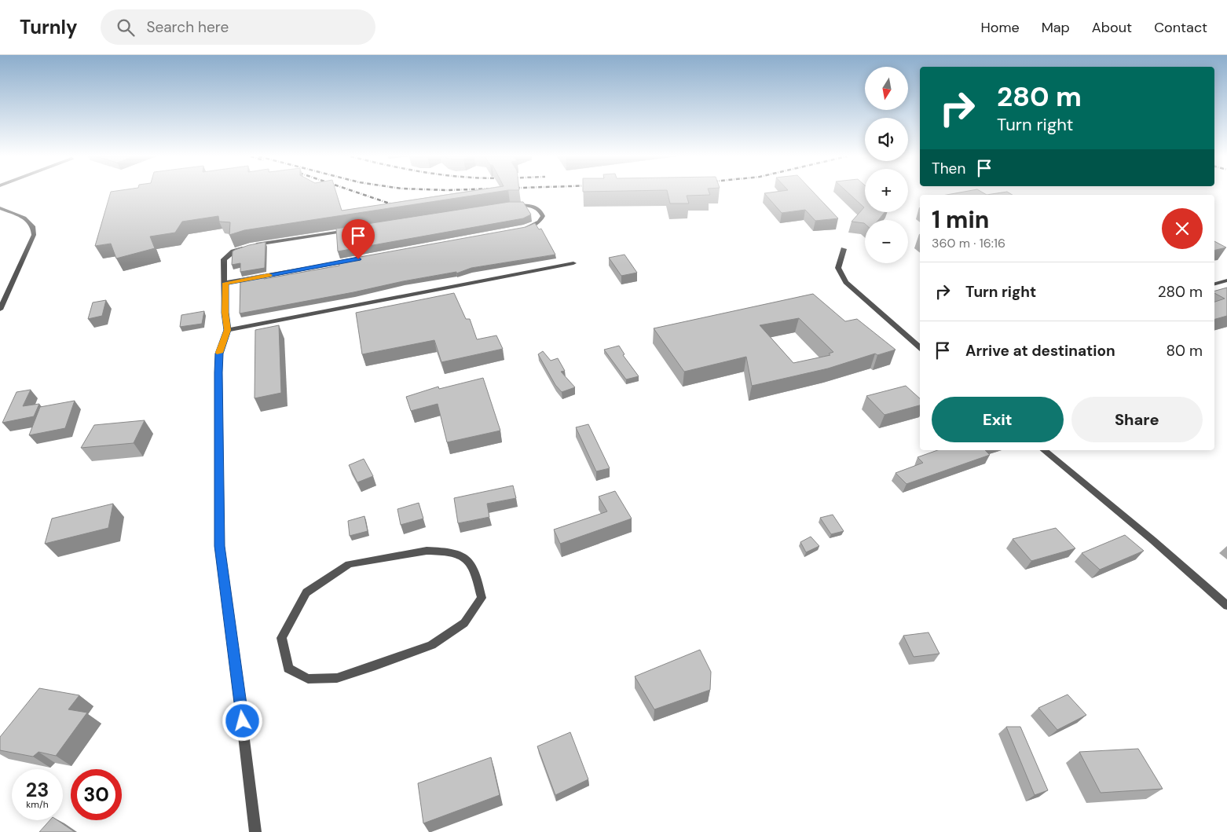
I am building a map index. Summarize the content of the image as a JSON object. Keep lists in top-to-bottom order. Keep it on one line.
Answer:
{"north":"bottom","page":{"header":"Turnly","search":"Search here","nav":["Home","Map","About","Contact"],"map_buttons":["+","−"],"turn":["280 m","Turn right"],"then":"Then","heading":["1 min","360 m · 16:16"],"list":[{"name":"Turn right","value":"280 m"},{"name":"Arrive at destination","value":"80 m"}],"buttons":["Exit","Share"],"speed":"23 km/h","limit":"30"}}
